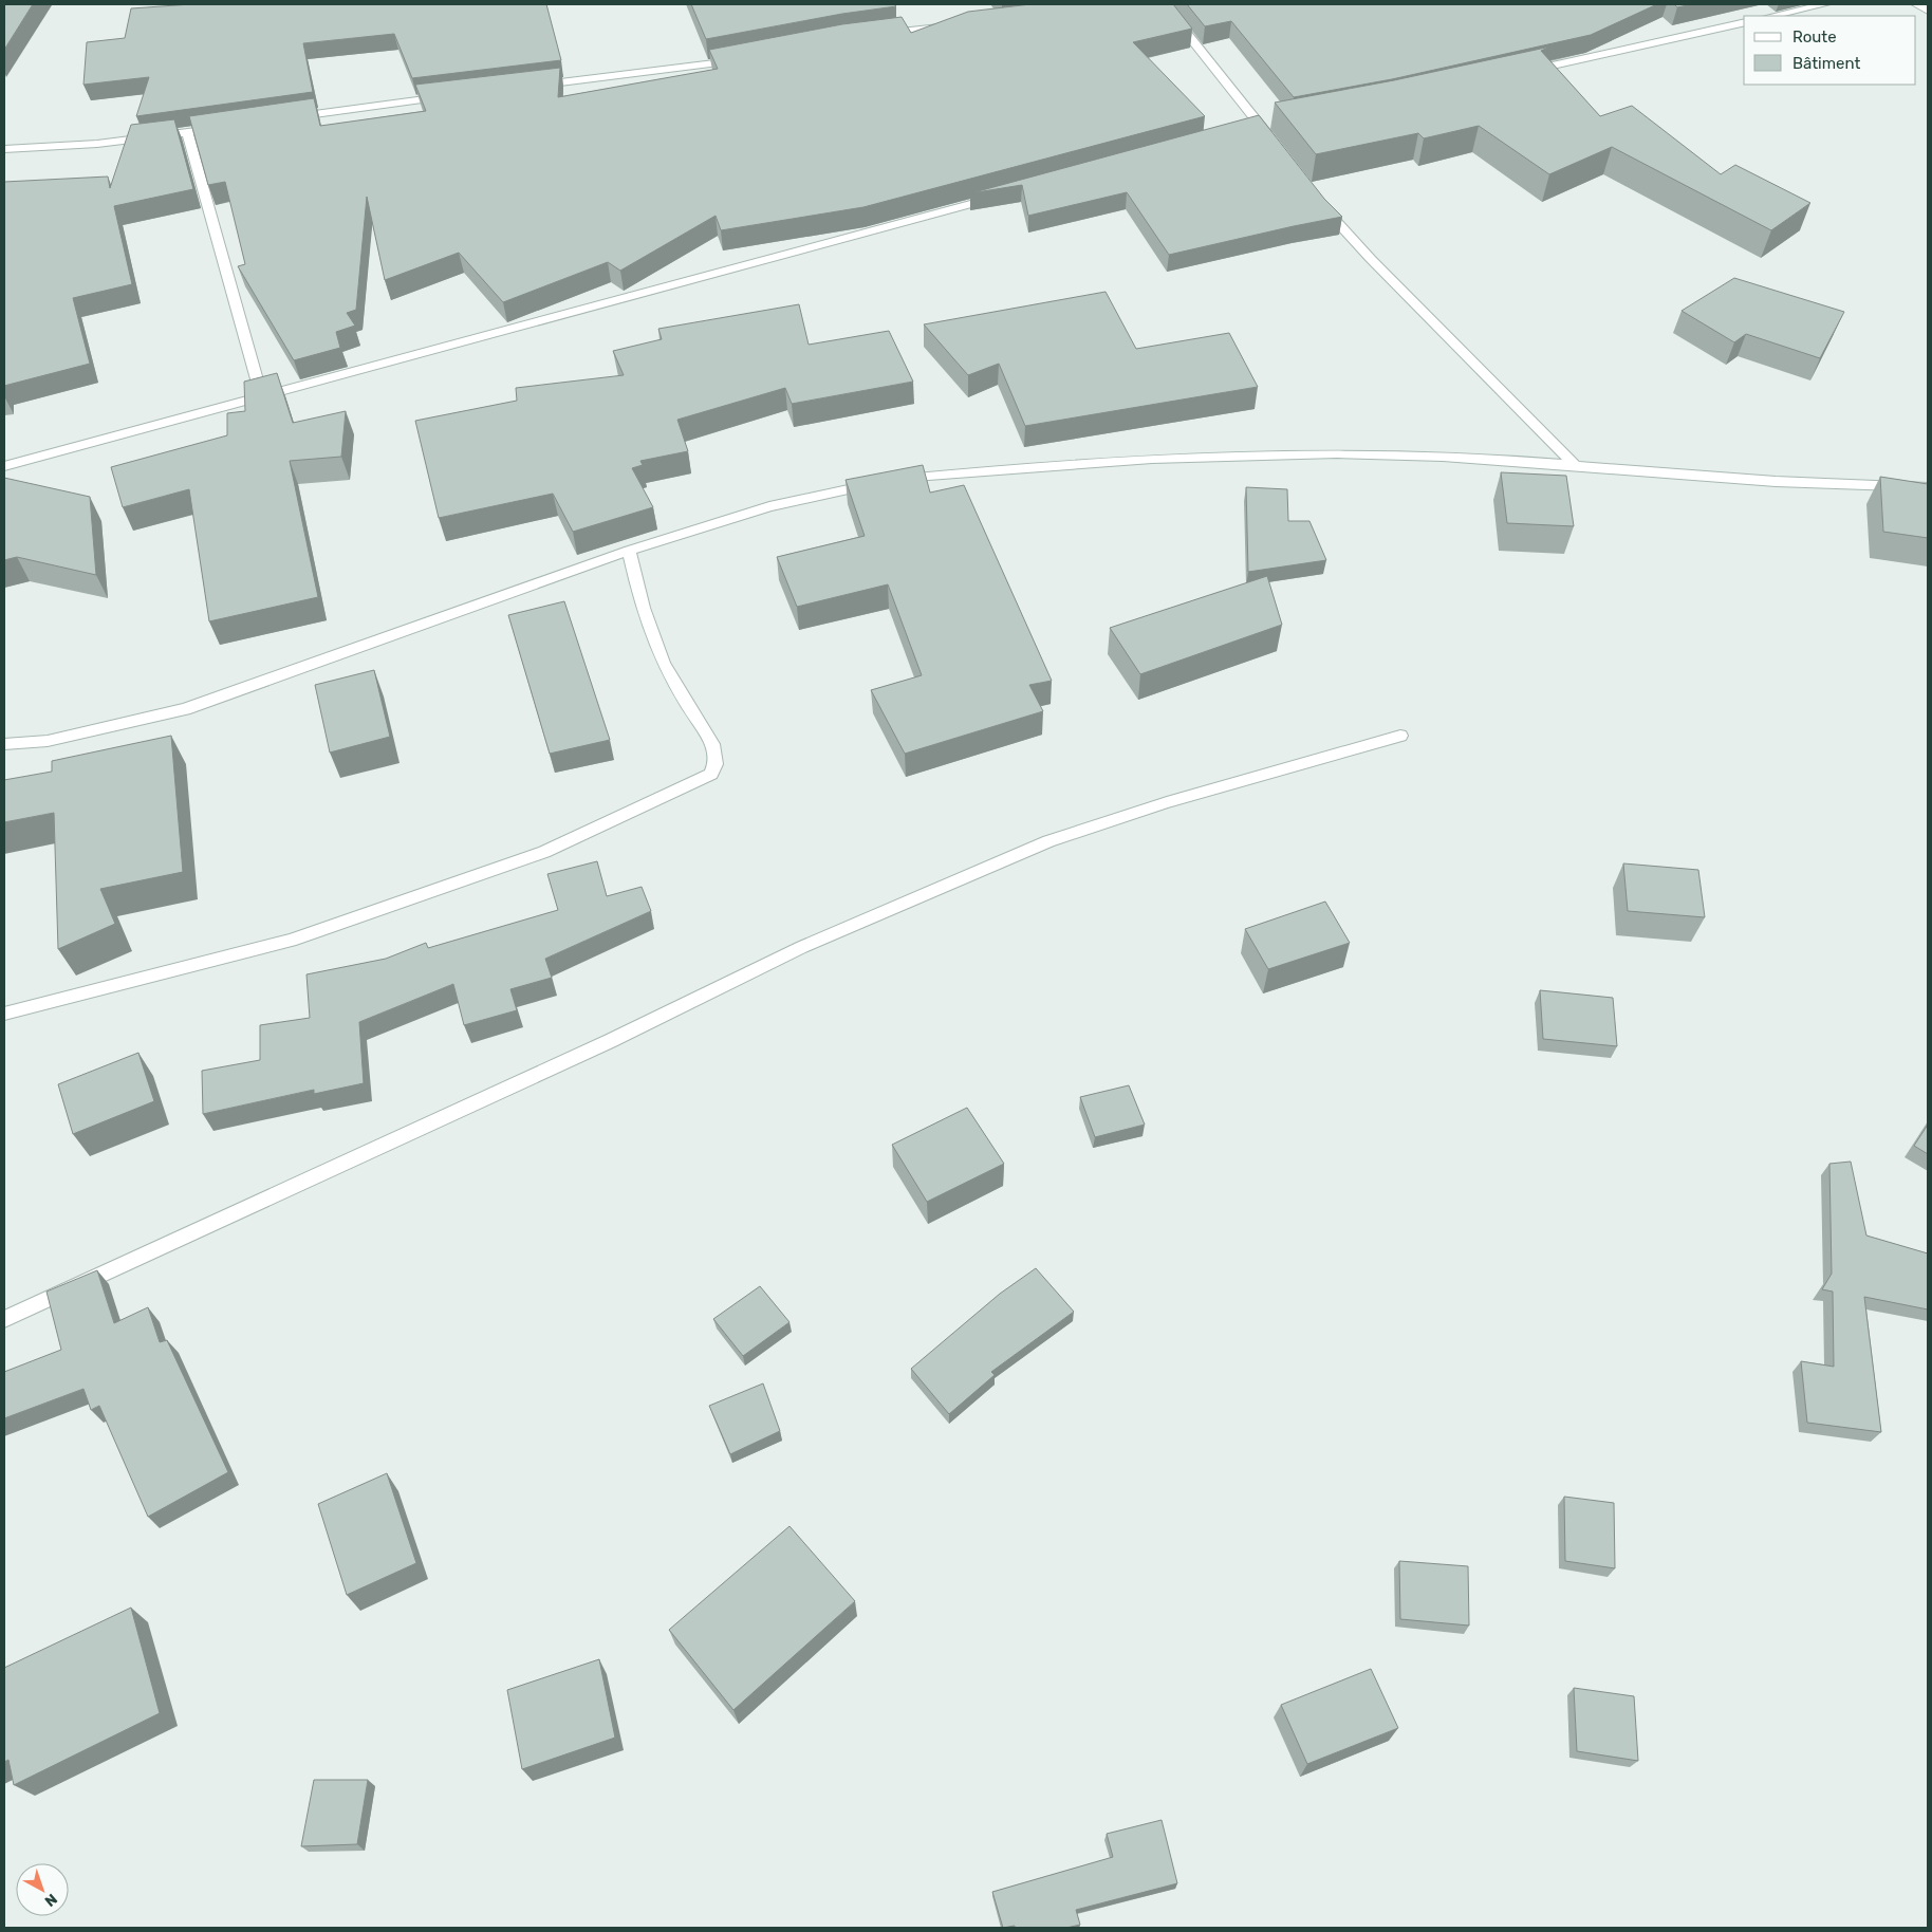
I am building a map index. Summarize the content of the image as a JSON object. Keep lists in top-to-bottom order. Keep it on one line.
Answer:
{"legend":["Route","Bâtiment"],"north":"bottom right"}
